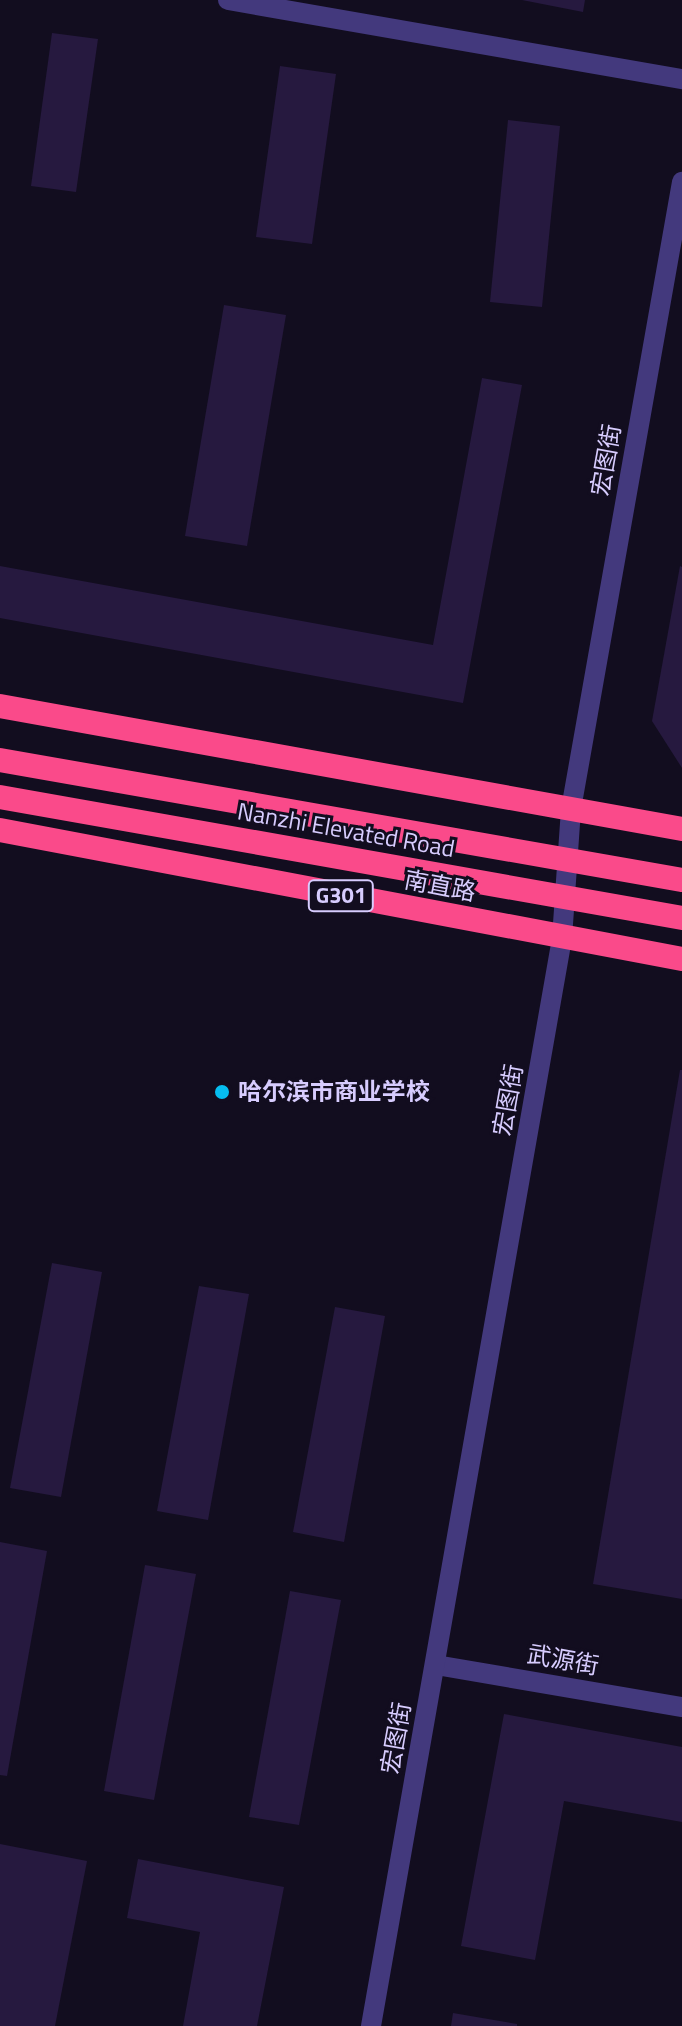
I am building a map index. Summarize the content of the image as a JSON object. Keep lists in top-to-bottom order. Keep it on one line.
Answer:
{"streets":{"highway":["Nanzhi Elevated Road","南直路","G301"],"street":["宏图街","武源街"]},"crossings":[["宏图街","南直路"],["宏图街","武源街"]],"places":["哈尔滨市商业学校"]}
